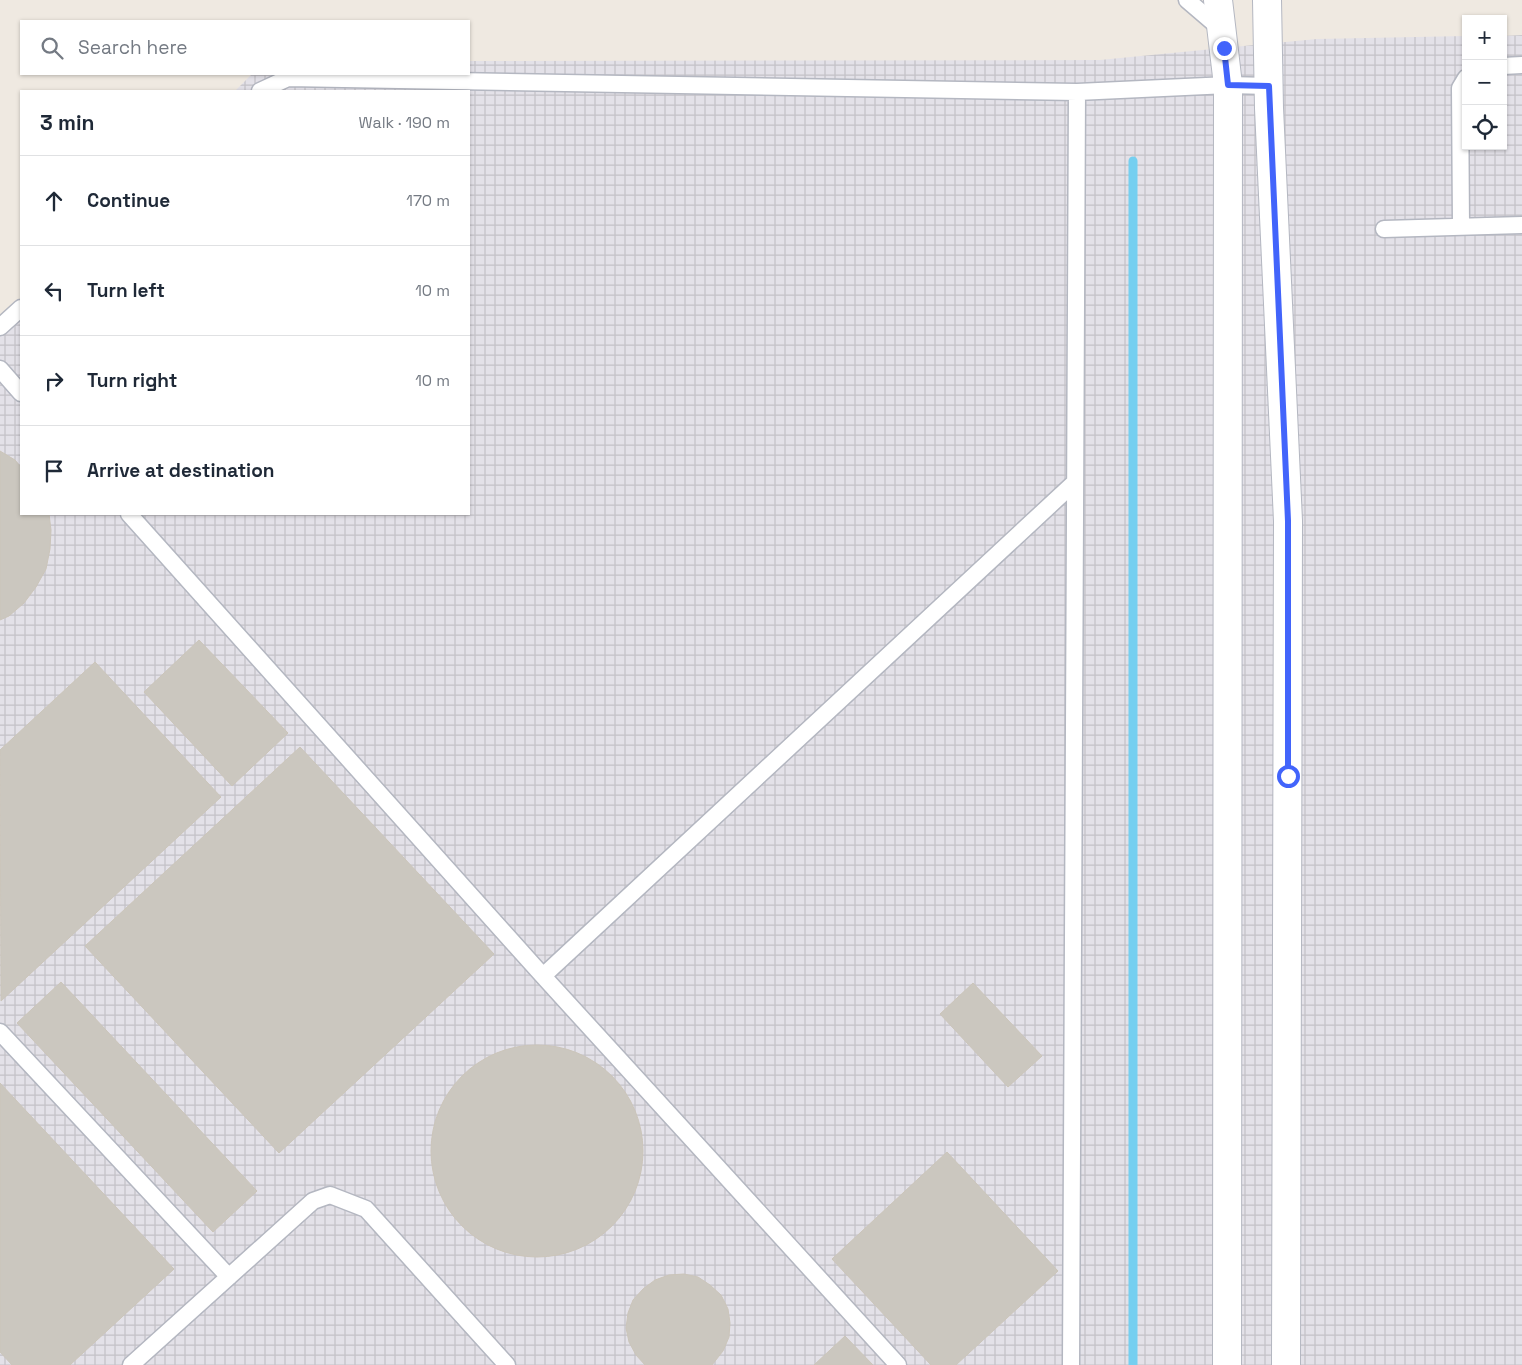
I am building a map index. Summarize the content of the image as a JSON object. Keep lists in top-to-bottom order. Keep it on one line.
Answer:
{"page":{"map_buttons":["+","−"],"search":"Search here","heading":["3 min","Walk · 190 m"],"list":[["Continue","170 m"],["Turn left","10 m"],["Turn right","10 m"],"Arrive at destination"]}}
